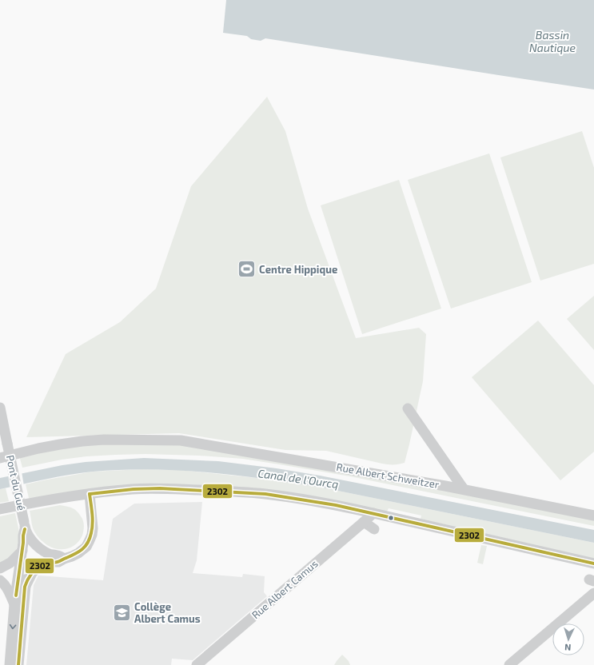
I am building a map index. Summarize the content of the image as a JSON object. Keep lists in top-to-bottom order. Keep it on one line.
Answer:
{"streets":{"street":["Rue Albert Schweitzer","Pont du Gué","Rue Albert Camus"]},"water":["Bassin Nautique","Canal de l'Ourcq"],"places":{"sports":["Centre Hippique"],"school or university":["Collège Albert Camus"]},"lines":["transit line 2302"],"north":"bottom"}
